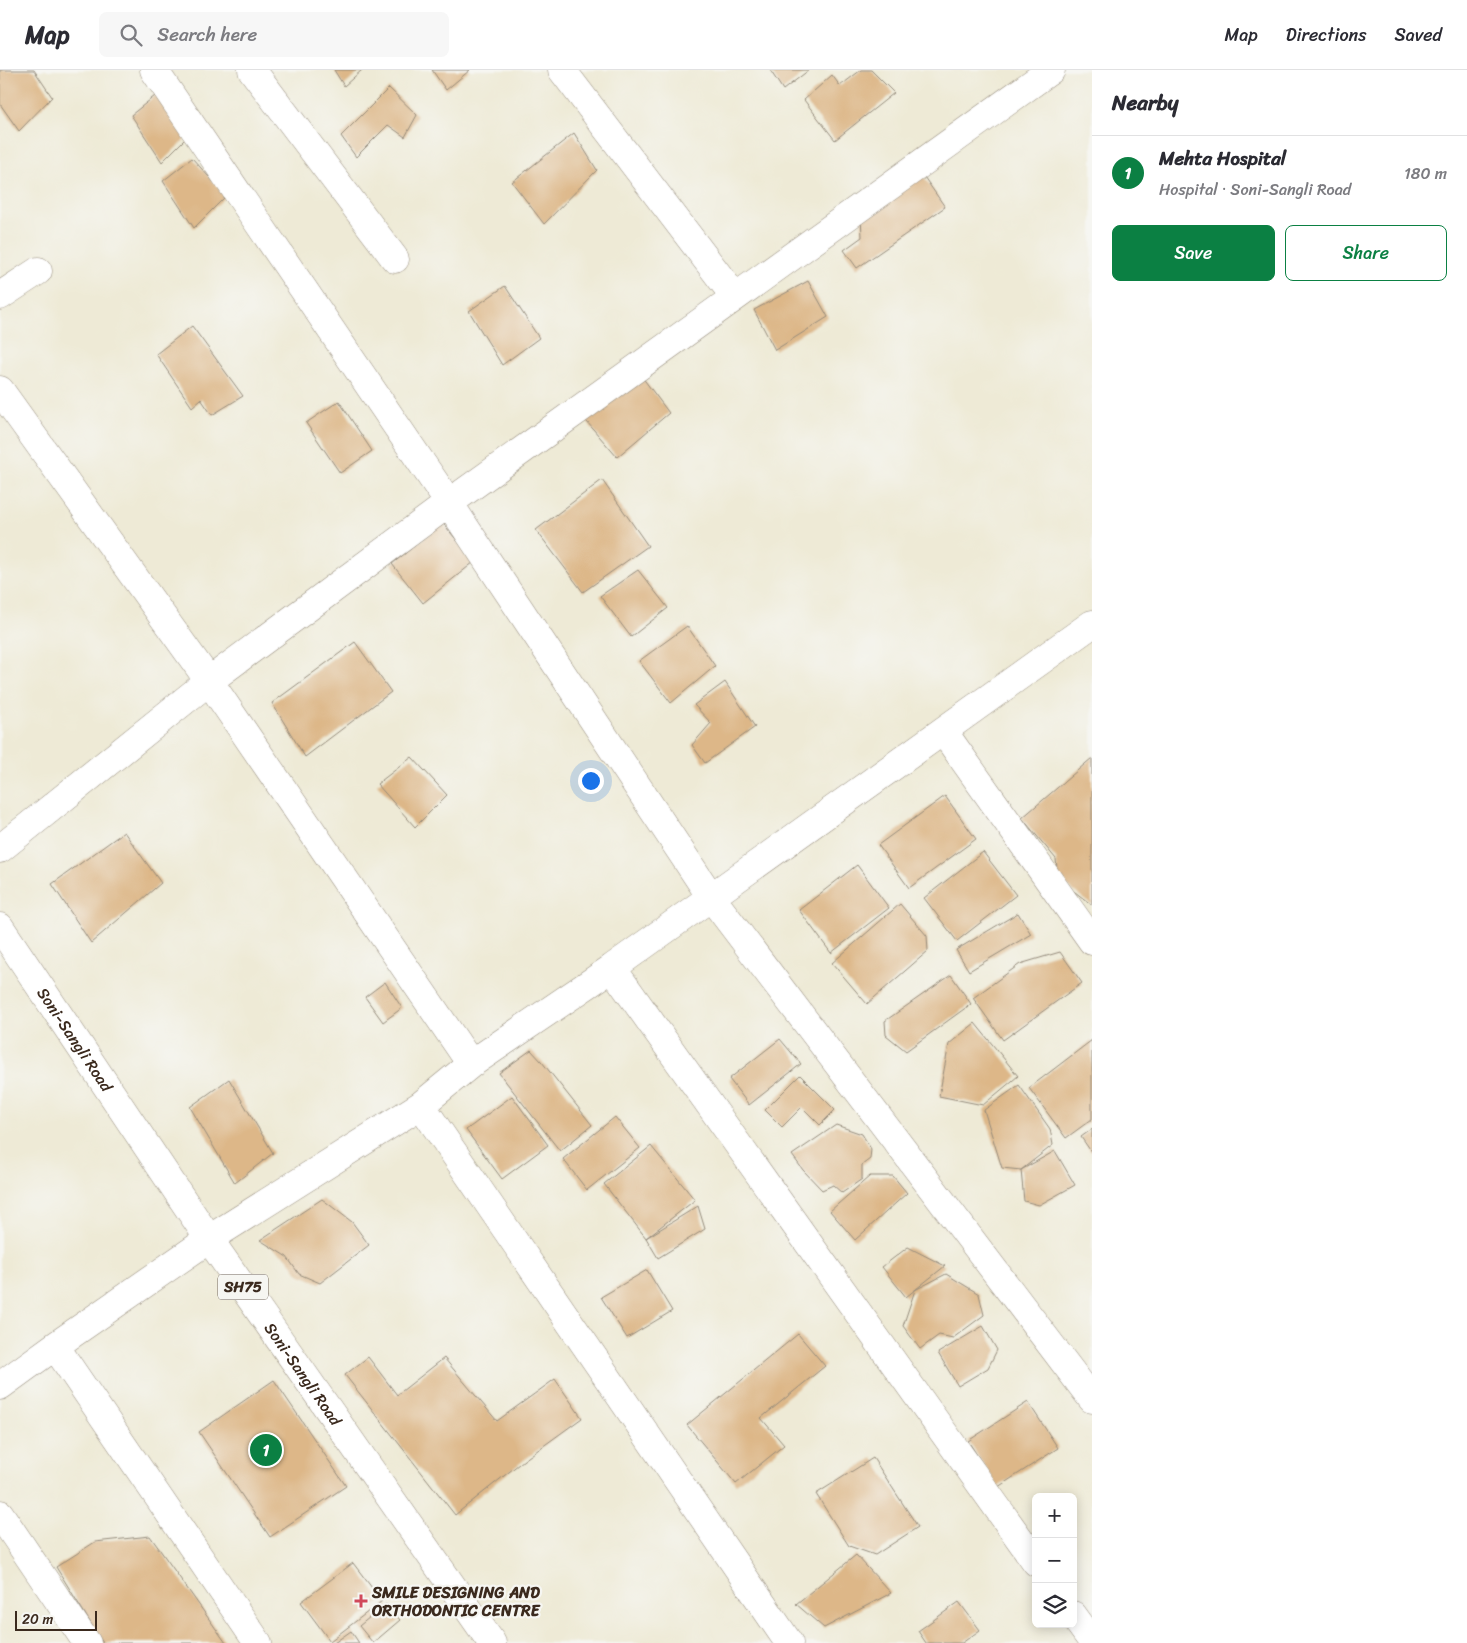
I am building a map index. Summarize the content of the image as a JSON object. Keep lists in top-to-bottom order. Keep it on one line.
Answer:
{"streets":{"street":["Soni-Sangli Road","SH75"]},"places":{"health":["SMILE DESIGNING AND ORTHODONTIC CENTRE"]},"scale_bar":"20 m","page":{"header":"Map","search":"Search here","nav":["Map","Directions","Saved"],"heading":"Nearby","list":[{"mark":"1","name":"Mehta Hospital","note":"Hospital · Soni-Sangli Road","value":"180 m"}],"buttons":["Save","Share"],"pins":"1","map_buttons":["+","−"],"scale":"20 m"}}
